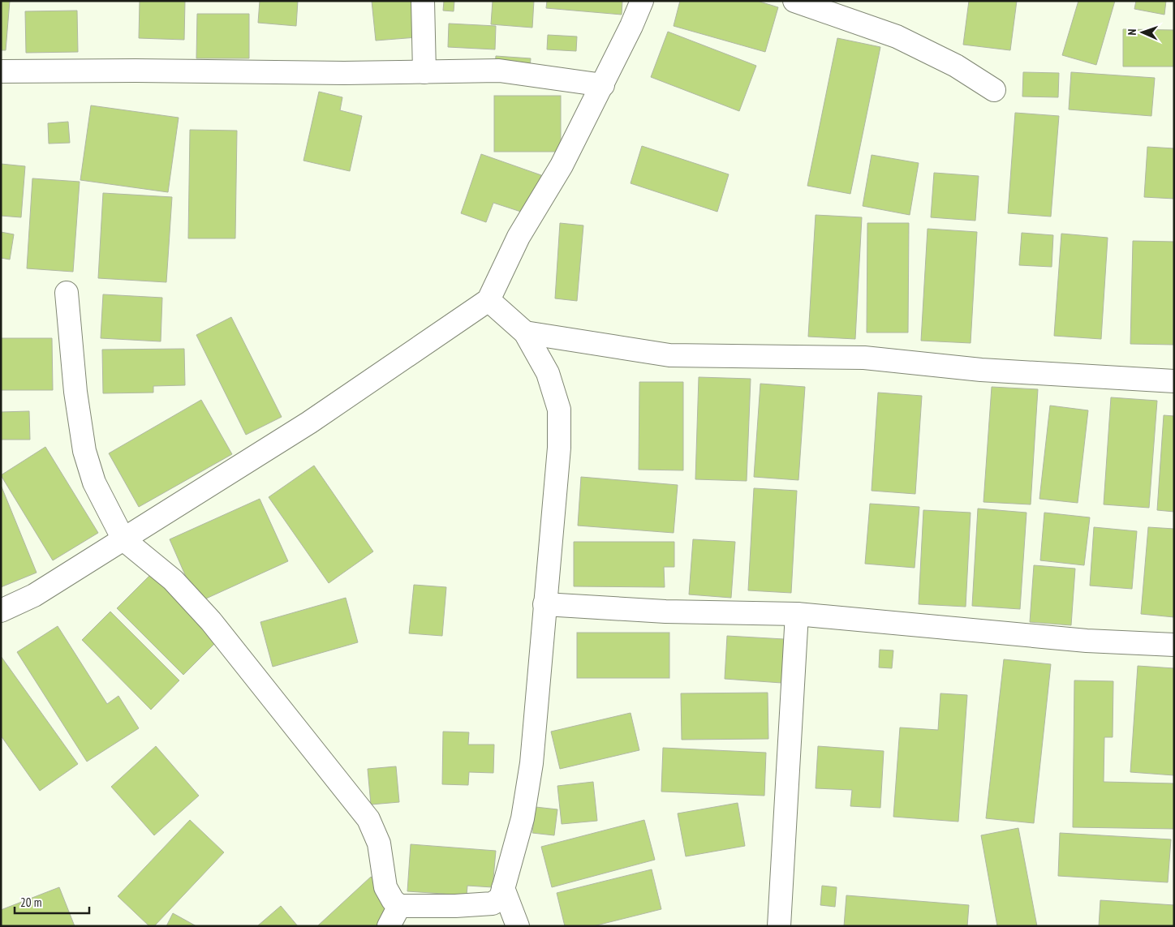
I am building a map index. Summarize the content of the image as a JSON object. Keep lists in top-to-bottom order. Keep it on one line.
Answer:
{"scale_bar":"20 m","north":"left"}
